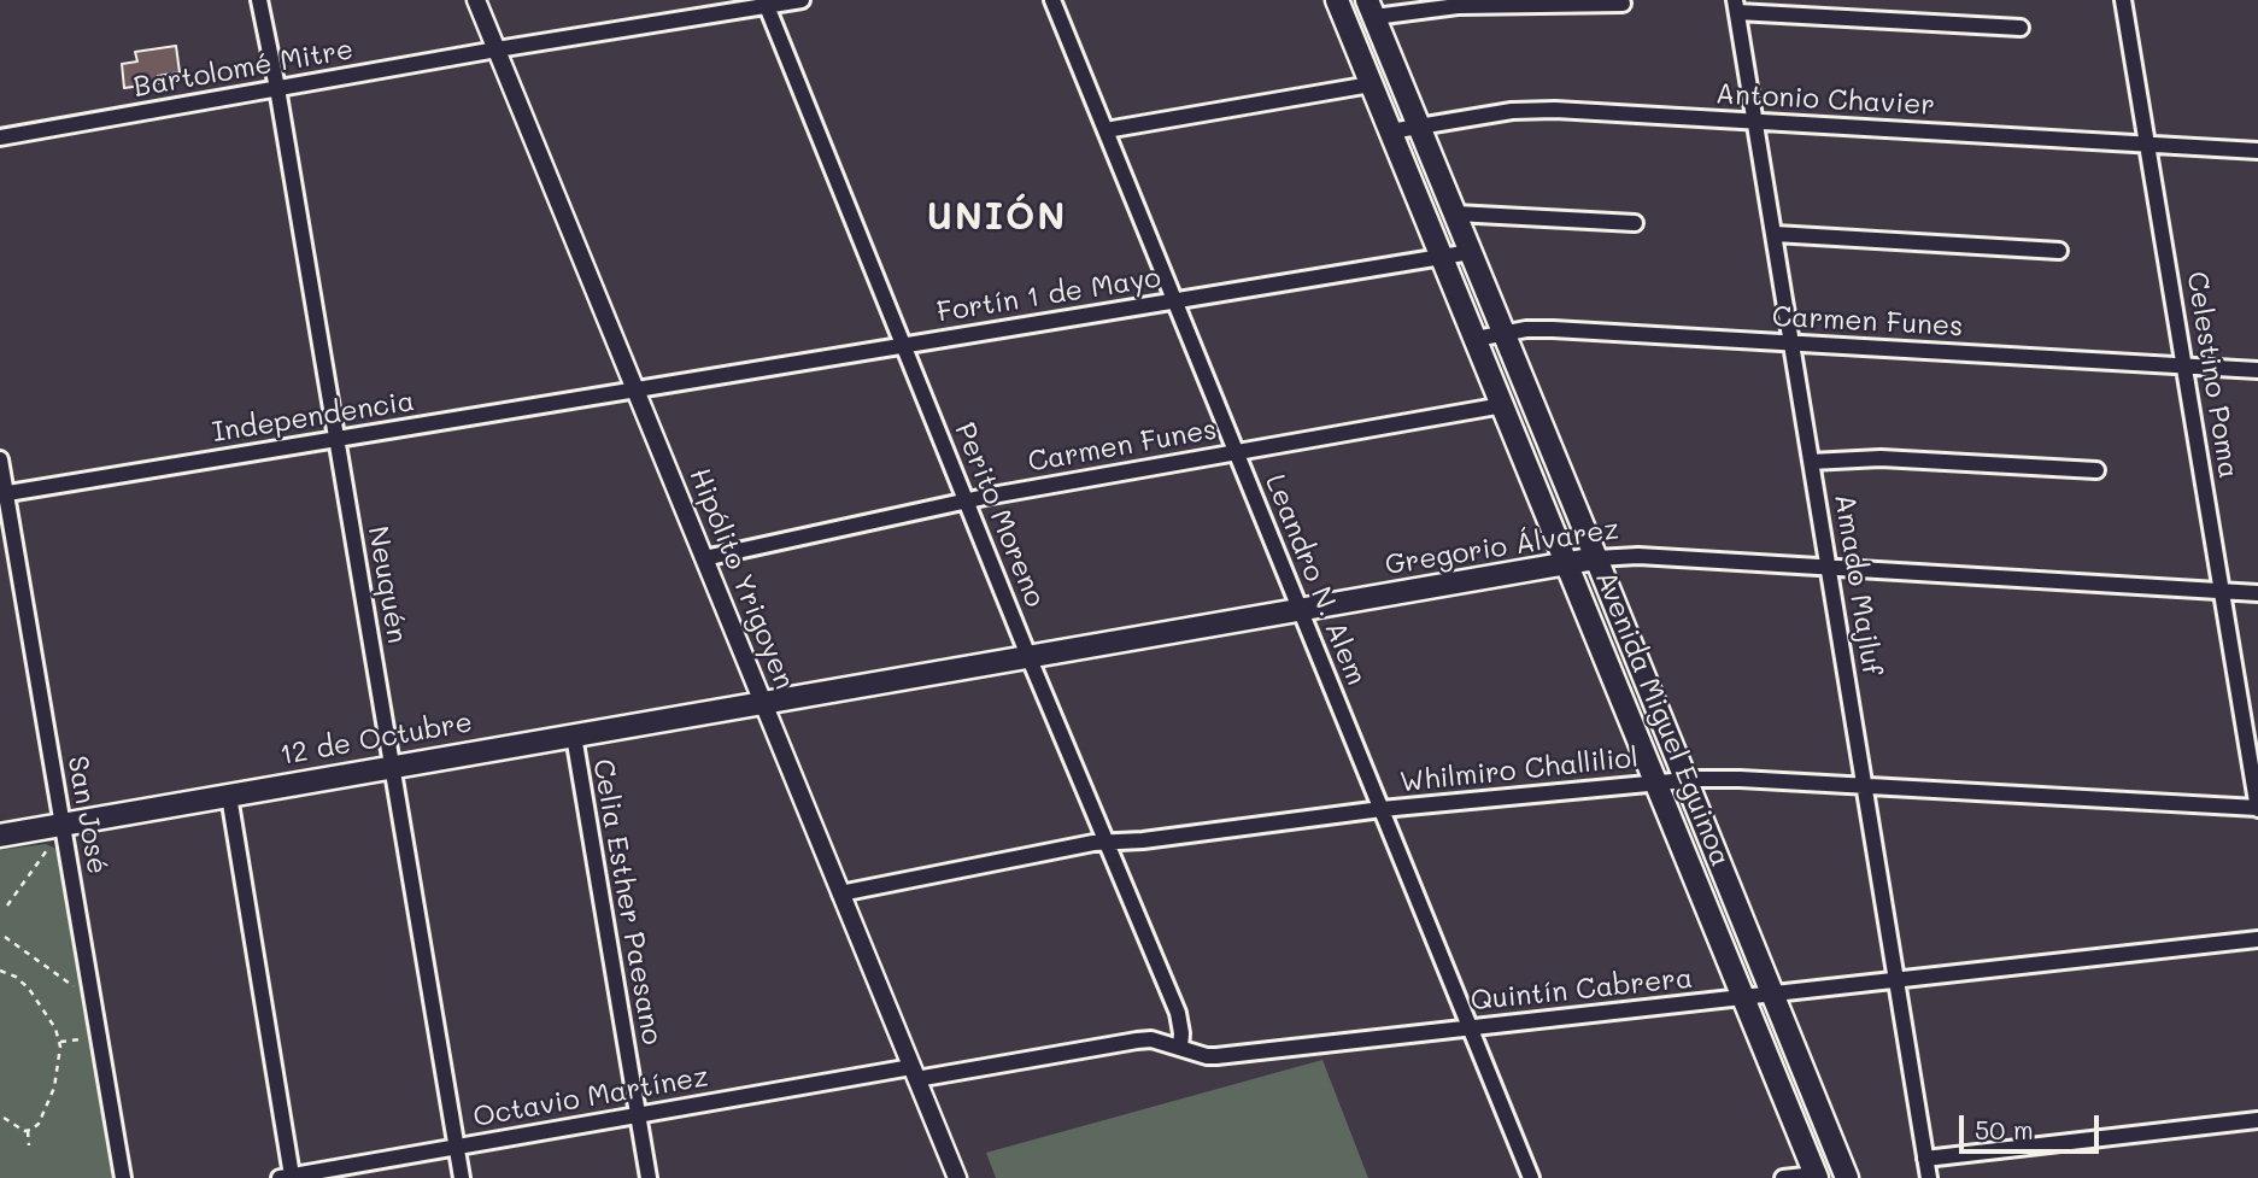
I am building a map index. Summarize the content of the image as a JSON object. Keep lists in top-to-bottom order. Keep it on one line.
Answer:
{"streets":{"main road":["Gregorio Álvarez","Avenida Miguel Eguinoa","12 de Octubre"],"street":["Bartolomé Mitre","Antonio Chavier","Fortín 1 de Mayo","Carmen Funes","Celestino Poma","Independencia","Perito Moreno","Hipólito Yrigoyen","Leandro N. Alem","Neuquén","Amado Majluf","Whilmiro Challiliol","San José","Celia Esther Paesano","Quintín Cabrera","Octavio Martínez"]},"crossings":[["Bartolomé Mitre","Perito Moreno"],["Bartolomé Mitre","Hipólito Yrigoyen"],["Bartolomé Mitre","Neuquén"],["Antonio Chavier","Celestino Poma"],["Antonio Chavier","Amado Majluf"],["Antonio Chavier","Avenida Miguel Eguinoa"],["Fortín 1 de Mayo","Independencia"],["Fortín 1 de Mayo","Perito Moreno"],["Fortín 1 de Mayo","Hipólito Yrigoyen"],["Fortín 1 de Mayo","Leandro N. Alem"],["Fortín 1 de Mayo","Avenida Miguel Eguinoa"],["Carmen Funes","Celestino Poma"],["Carmen Funes","Perito Moreno"],["Carmen Funes","Hipólito Yrigoyen"],["Carmen Funes","Leandro N. Alem"],["Carmen Funes","Amado Majluf"],["Carmen Funes","Avenida Miguel Eguinoa"],["Celestino Poma","Gregorio Álvarez"],["Celestino Poma","Whilmiro Challiliol"],["Independencia","Hipólito Yrigoyen"],["Independencia","Neuquén"],["Independencia","San José"],["Perito Moreno","Gregorio Álvarez"],["Perito Moreno","Whilmiro Challiliol"],["Perito Moreno","Quintín Cabrera"],["Gregorio Álvarez","Hipólito Yrigoyen"],["Gregorio Álvarez","Leandro N. Alem"],["Gregorio Álvarez","Amado Majluf"],["Gregorio Álvarez","Avenida Miguel Eguinoa"],["Gregorio Álvarez","12 de Octubre"],["Hipólito Yrigoyen","12 de Octubre"],["Hipólito Yrigoyen","Whilmiro Challiliol"],["Hipólito Yrigoyen","Quintín Cabrera"],["Hipólito Yrigoyen","Octavio Martínez"],["Leandro N. Alem","Whilmiro Challiliol"],["Leandro N. Alem","Quintín Cabrera"],["Neuquén","12 de Octubre"],["Neuquén","Octavio Martínez"],["Amado Majluf","Whilmiro Challiliol"],["Amado Majluf","Quintín Cabrera"],["Avenida Miguel Eguinoa","Whilmiro Challiliol"],["Avenida Miguel Eguinoa","Quintín Cabrera"],["12 de Octubre","San José"],["12 de Octubre","Celia Esther Paesano"],["Celia Esther Paesano","Octavio Martínez"],["Quintín Cabrera","Octavio Martínez"]],"districts":["UNIÓN"],"scale_bar":"50 m"}
